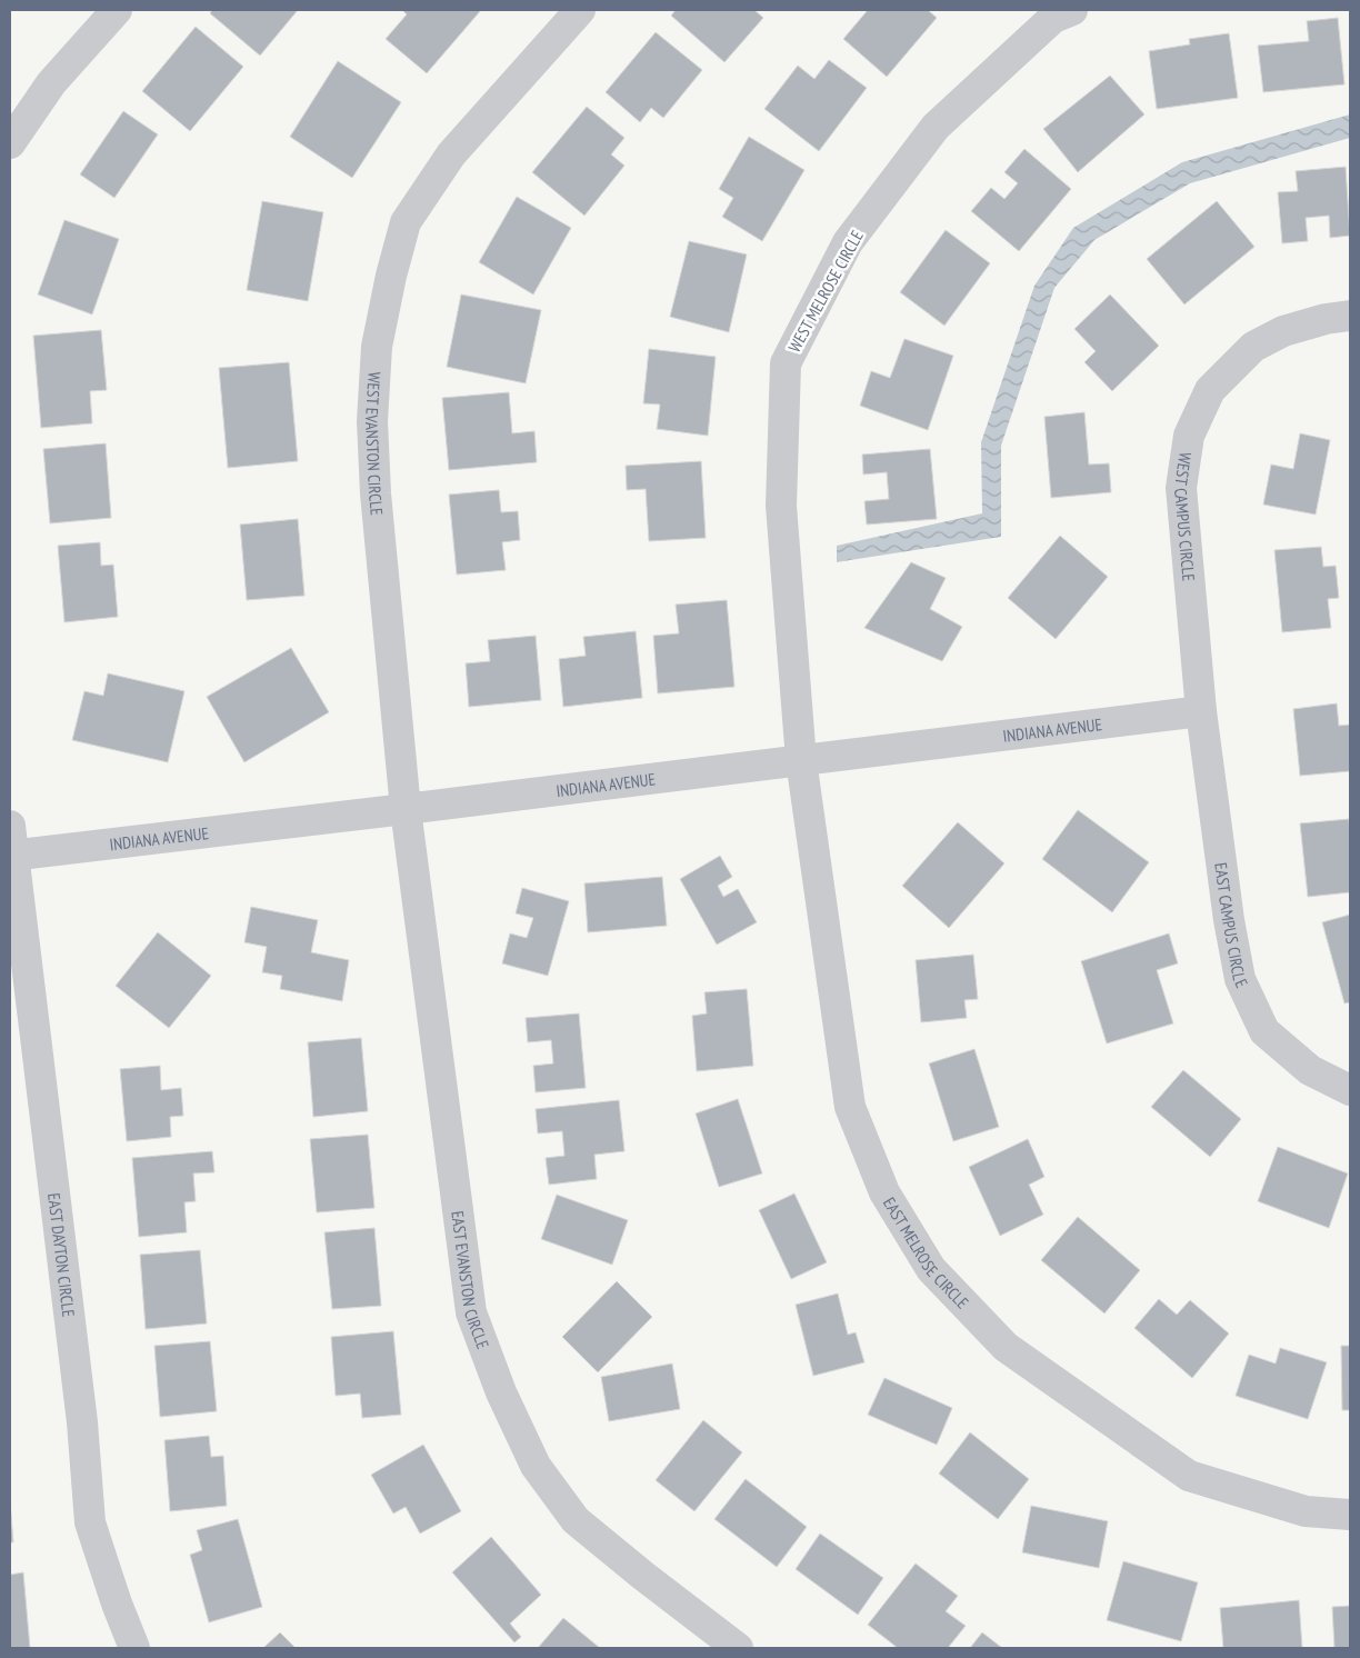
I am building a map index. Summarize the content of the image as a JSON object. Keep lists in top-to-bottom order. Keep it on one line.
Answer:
{"streets":{"street":["WEST MELROSE CIRCLE","WEST EVANSTON CIRCLE","WEST CAMPUS CIRCLE","INDIANA AVENUE","EAST CAMPUS CIRCLE","EAST MELROSE CIRCLE","EAST DAYTON CIRCLE","EAST EVANSTON CIRCLE"]},"crossings":[["WEST MELROSE CIRCLE","INDIANA AVENUE"],["WEST MELROSE CIRCLE","EAST MELROSE CIRCLE"],["WEST EVANSTON CIRCLE","INDIANA AVENUE"],["WEST EVANSTON CIRCLE","EAST EVANSTON CIRCLE"],["WEST CAMPUS CIRCLE","INDIANA AVENUE"],["WEST CAMPUS CIRCLE","EAST CAMPUS CIRCLE"],["INDIANA AVENUE","EAST CAMPUS CIRCLE"],["INDIANA AVENUE","EAST MELROSE CIRCLE"],["INDIANA AVENUE","EAST DAYTON CIRCLE"],["INDIANA AVENUE","EAST EVANSTON CIRCLE"]]}
